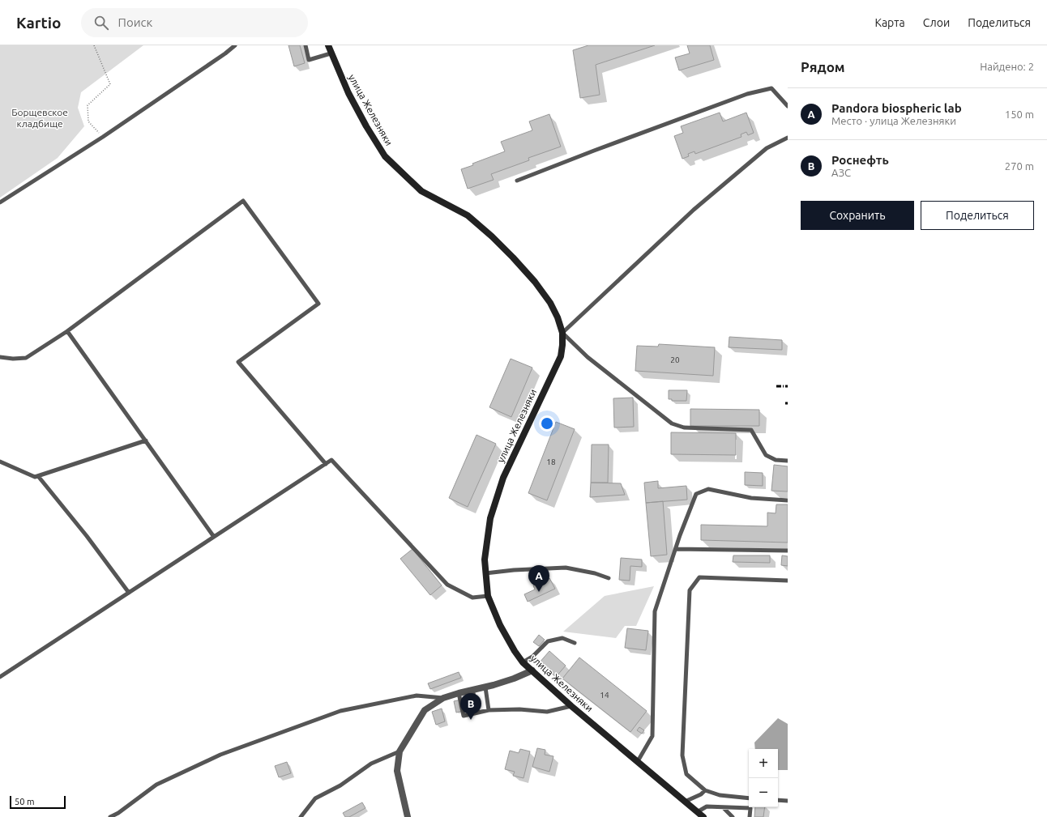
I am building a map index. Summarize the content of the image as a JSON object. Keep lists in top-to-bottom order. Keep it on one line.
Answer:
{"streets":{"street":["улица Железняки"]},"parks":["Борщевское кладбище"],"house_numbers":["20","18","14"],"scale_bar":"50 m","page":{"header":"Kartio","search":"Поиск","nav":["Карта","Слои","Поделиться"],"heading":["Рядом","Найдено: 2"],"list":[{"mark":"A","name":"Pandora biospheric lab","note":"Место · улица Железняки","value":"150 m"},{"mark":"B","name":"Роснефть","note":"АЗС","value":"270 m"}],"buttons":["Сохранить","Поделиться"],"pins":["A","B"],"map_buttons":["+","−"],"scale":"50 m"}}
